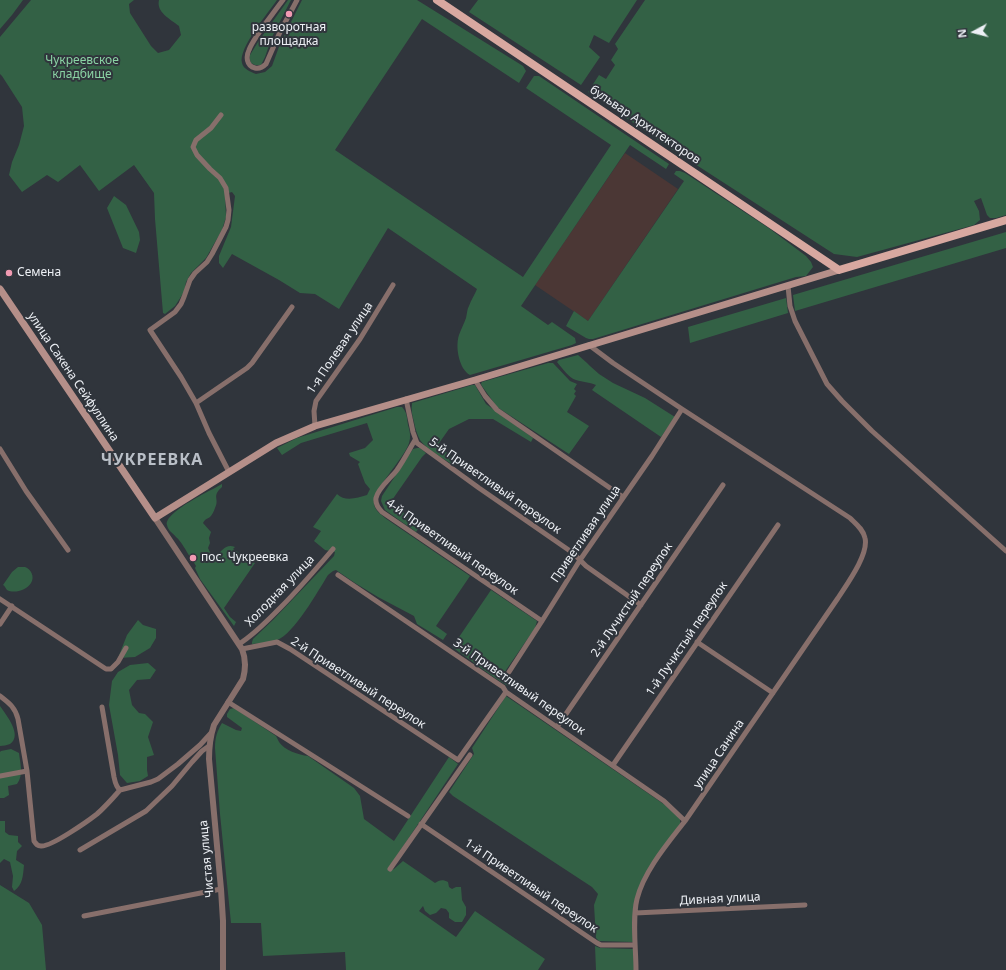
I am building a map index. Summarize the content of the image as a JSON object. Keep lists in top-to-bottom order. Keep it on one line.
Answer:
{"streets":{"main road":["бульвар Архитекторов","улица Сакена Сейфуллина"],"street":["1-я Полевая улица","5-й Приветливый переулок","Приветливая улица","4-й Приветливый переулок","Холодная улица","2-й Лучистый переулок","1-й Лучистый переулок","2-й Приветливый переулок","3-й Приветливый переулок","улица Санина","Чистая улица","1-й Приветливый переулок","Дивная улица"]},"crossings":[["улица Сакена Сейфуллина","Холодная улица"],["улица Сакена Сейфуллина","2-й Приветливый переулок"],["улица Сакена Сейфуллина","Чистая улица"],["5-й Приветливый переулок","Приветливая улица"],["5-й Приветливый переулок","4-й Приветливый переулок"],["5-й Приветливый переулок","2-й Лучистый переулок"],["Приветливая улица","4-й Приветливый переулок"],["Приветливая улица","улица Санина"],["Холодная улица","2-й Приветливый переулок"],["2-й Лучистый переулок","3-й Приветливый переулок"],["1-й Лучистый переулок","3-й Приветливый переулок"],["2-й Приветливый переулок","3-й Приветливый переулок"],["3-й Приветливый переулок","улица Санина"],["улица Санина","1-й Приветливый переулок"],["улица Санина","Дивная улица"]],"districts":["ЧУКРЕЕВКА"],"parks":["Чукреевское кладбище"],"places":["разворотная площадка","Семена","пос. Чукреевка"],"north":"left"}
